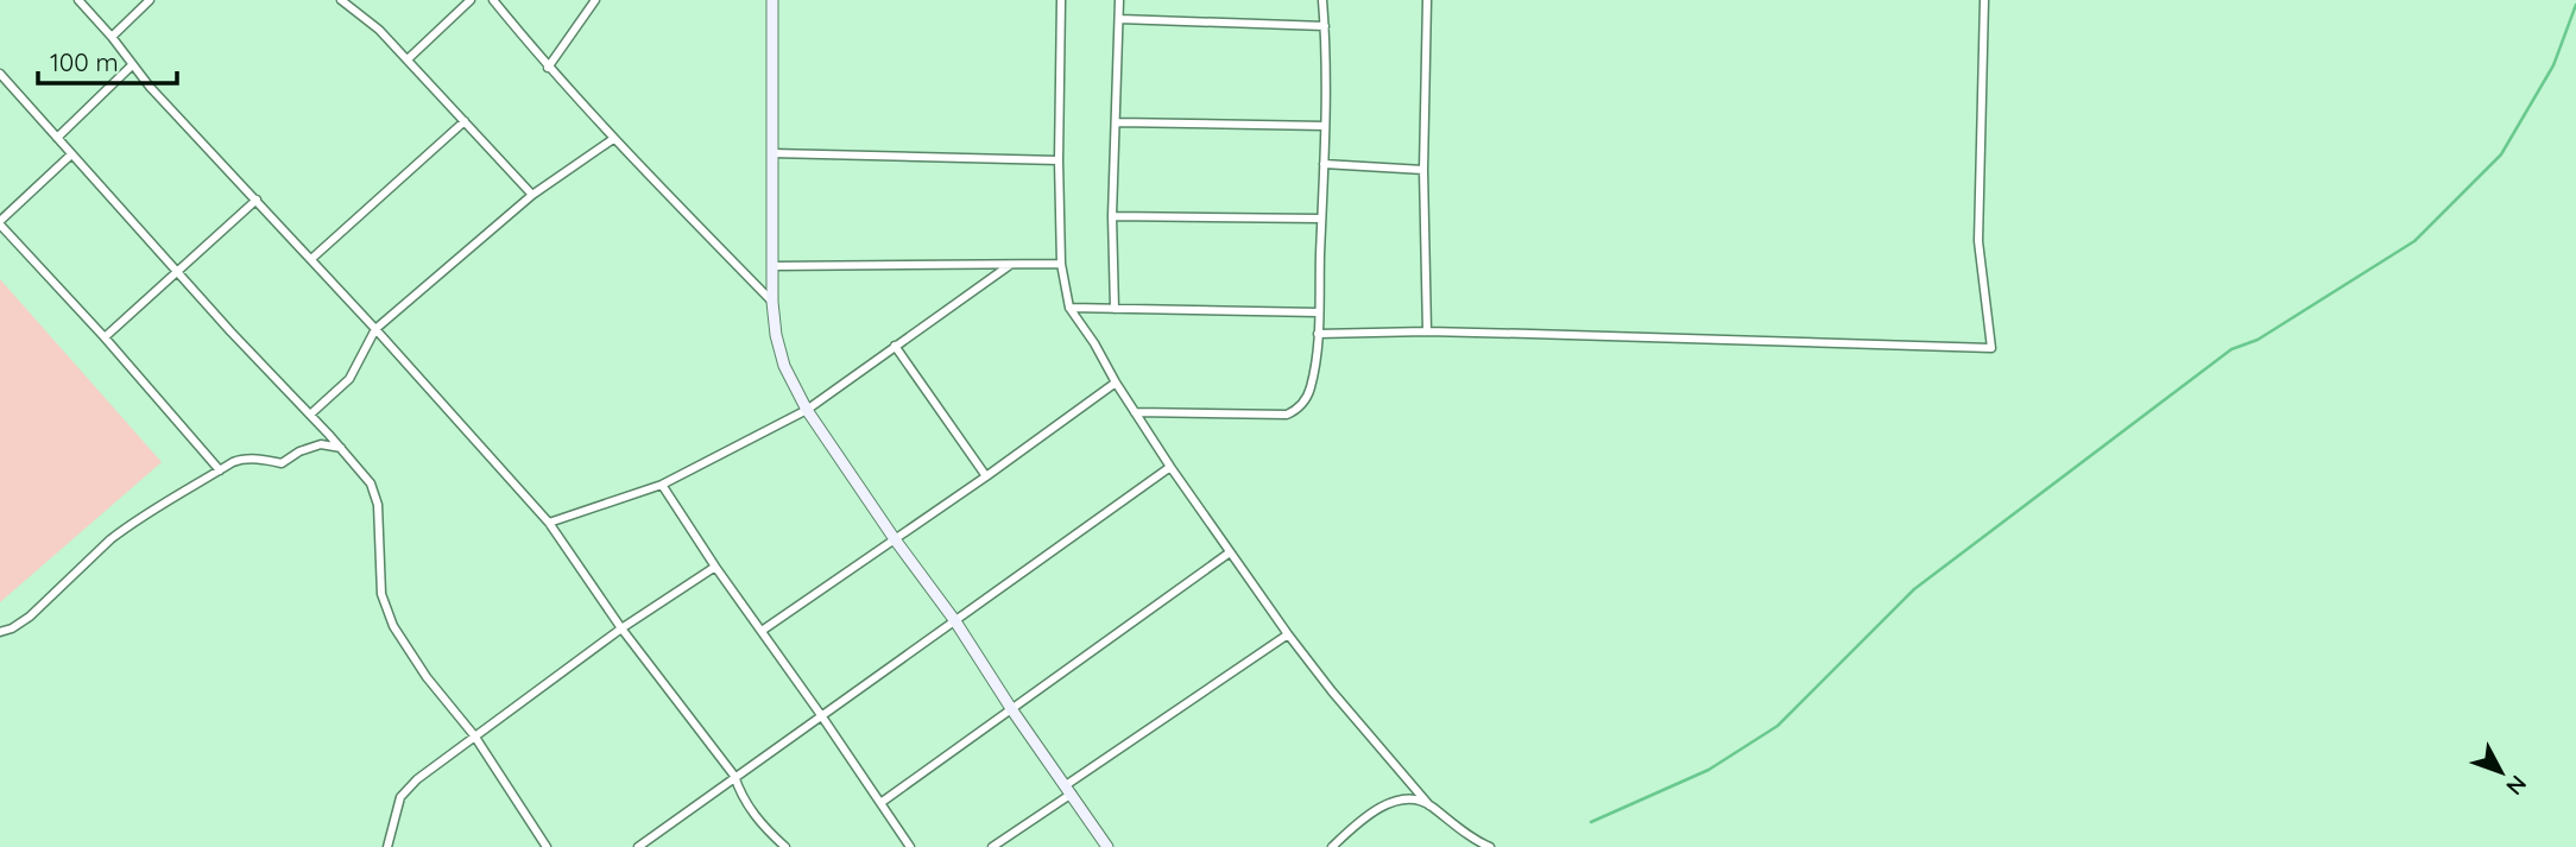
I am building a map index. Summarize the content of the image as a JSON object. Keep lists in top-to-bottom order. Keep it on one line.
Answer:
{"scale_bar":"100 m","north":"bottom right"}
